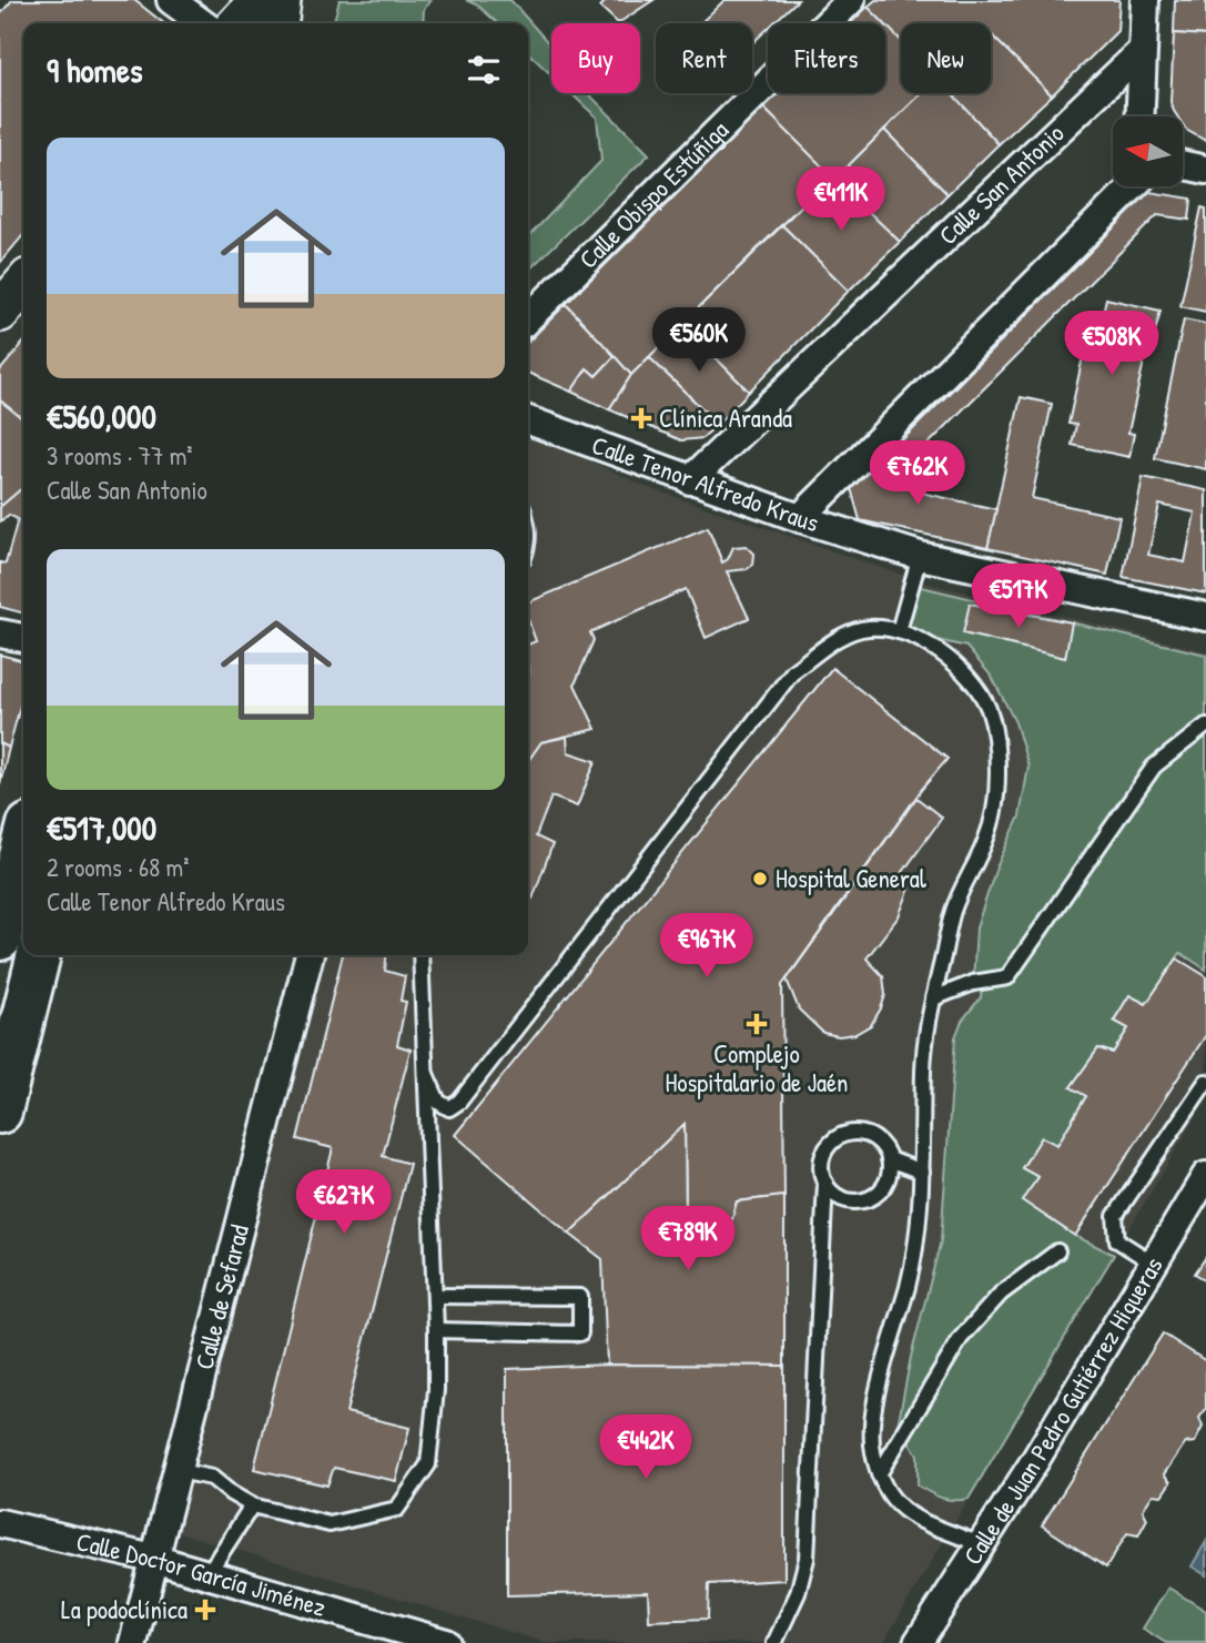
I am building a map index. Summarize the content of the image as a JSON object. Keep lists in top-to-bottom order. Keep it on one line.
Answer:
{"streets":{"street":["Calle San Antonio","Calle Obispo Estúñiga","Calle Tenor Alfredo Kraus","Calle de Sefarad","Calle de Juan Pedro Gutiérrez Higueras","Calle Doctor García Jiménez"]},"crossings":[["Calle San Antonio","Calle Tenor Alfredo Kraus"],["Calle de Sefarad","Calle Doctor García Jiménez"]],"places":{"health":["Clínica Aranda","Complejo Hospitalario de Jaén","La podoclínica"],"other":["Hospital General"]},"north":"left","page":{"chip":["Buy","Rent","Filters","New"],"heading":"9 homes","list":[{"name":"€560,000","note":"3 rooms · 77 m² · Calle San Antonio"},{"name":"€517,000","note":"2 rooms · 68 m² · Calle Tenor Alfredo Kraus"}],"price":["€411K","€560K","€508K","€762K","€517K","€967K","€627K","€789K","€442K"]}}
